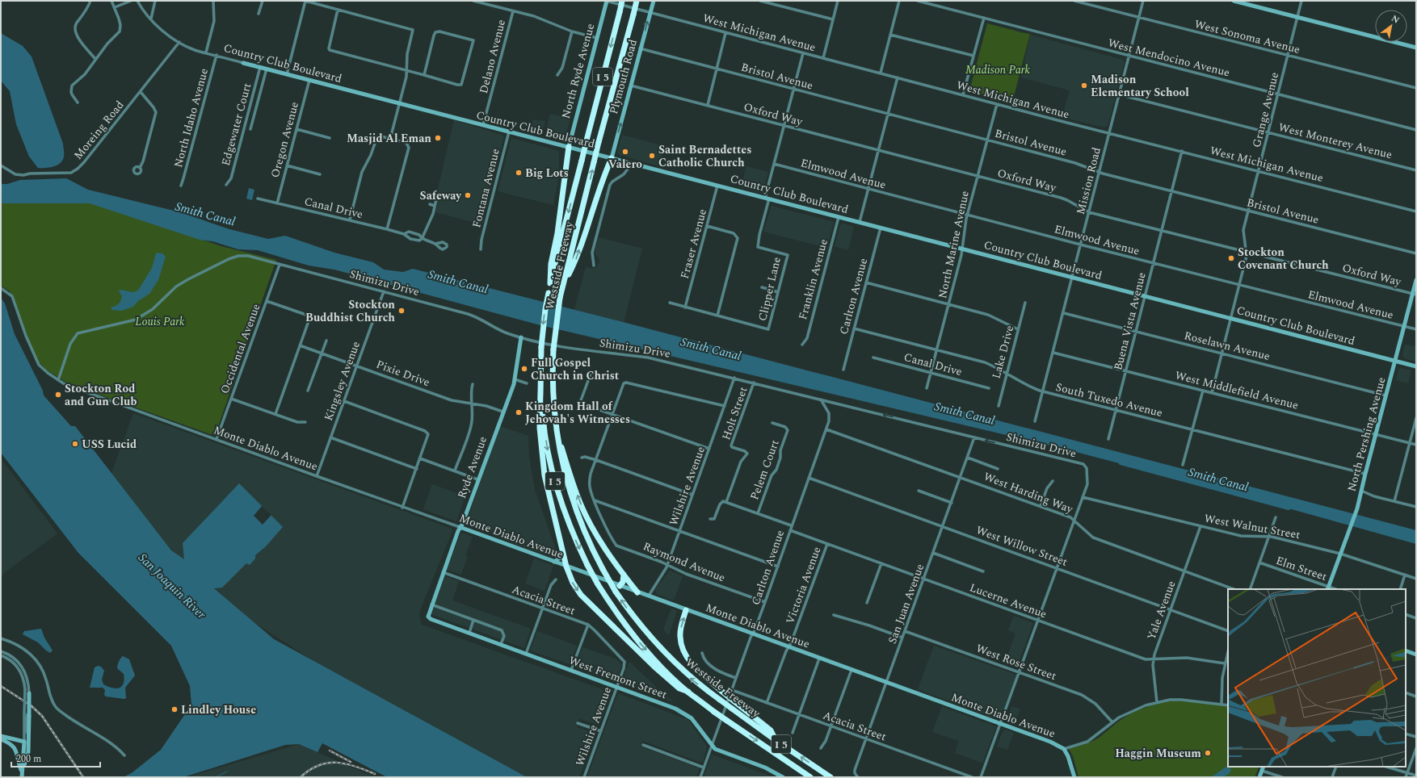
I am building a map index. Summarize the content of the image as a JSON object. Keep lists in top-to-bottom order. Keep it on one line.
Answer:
{"streets":{"highway":["I 5","Westside Freeway"],"street":["West Michigan Avenue","West Sonoma Avenue","Delano Avenue","West Mendocino Avenue","Country Club Boulevard","North Ryde Avenue","Bristol Avenue","Plymouth Road","Grange Avenue","Oxford Way","North Idaho Avenue","Edgewater Court","Moreing Road","Oregon Avenue","West Monterey Avenue","Elmwood Avenue","Mission Road","Fontana Avenue","Canal Drive","Fraser Avenue","North Marine Avenue","Franklin Avenue","Shimizu Drive","Clipper Lane","Carlton Avenue","Buena Vista Avenue","Roselawn Avenue","Occidental Avenue","Lake Drive","Pixie Drive","Kingsley Avenue","West Middlefield Avenue","South Tuxedo Avenue","Holt Street","North Pershing Avenue","Monte Diablo Avenue","Ryde Avenue","Pelem Court","Wilshire Avenue","West Harding Way","West Walnut Street","West Willow Street","Raymond Avenue","Elm Street","Victoria Avenue","Acacia Street","Lucerne Avenue","San Juan Avenue","Yale Avenue","West Rose Street","West Fremont Street"]},"crossings":[["West Michigan Avenue","North Ryde Avenue"],["West Michigan Avenue","Plymouth Road"],["West Michigan Avenue","Grange Avenue"],["West Michigan Avenue","Mission Road"],["West Michigan Avenue","North Marine Avenue"],["West Michigan Avenue","Buena Vista Avenue"],["West Sonoma Avenue","Grange Avenue"],["West Sonoma Avenue","Mission Road"],["Delano Avenue","Country Club Boulevard"],["West Mendocino Avenue","Grange Avenue"],["West Mendocino Avenue","Mission Road"],["Country Club Boulevard","North Ryde Avenue"],["Country Club Boulevard","Plymouth Road"],["Country Club Boulevard","Grange Avenue"],["Country Club Boulevard","North Idaho Avenue"],["Country Club Boulevard","Edgewater Court"],["Country Club Boulevard","Moreing Road"],["Country Club Boulevard","Oregon Avenue"],["Country Club Boulevard","Mission Road"],["Country Club Boulevard","Fontana Avenue"],["Country Club Boulevard","Fraser Avenue"],["Country Club Boulevard","North Marine Avenue"],["Country Club Boulevard","Franklin Avenue"],["Country Club Boulevard","Clipper Lane"],["Country Club Boulevard","Carlton Avenue"],["Country Club Boulevard","Buena Vista Avenue"],["Country Club Boulevard","North Pershing Avenue"],["Bristol Avenue","Plymouth Road"],["Bristol Avenue","Grange Avenue"],["Bristol Avenue","Mission Road"],["Bristol Avenue","North Marine Avenue"],["Bristol Avenue","Buena Vista Avenue"],["Plymouth Road","Oxford Way"],["Grange Avenue","Oxford Way"],["Grange Avenue","West Monterey Avenue"],["Grange Avenue","Elmwood Avenue"],["Grange Avenue","Roselawn Avenue"],["Grange Avenue","West Middlefield Avenue"],["Oxford Way","Mission Road"],["Oxford Way","North Marine Avenue"],["Oxford Way","Buena Vista Avenue"],["Oxford Way","North Pershing Avenue"],["Oregon Avenue","Canal Drive"],["West Monterey Avenue","Mission Road"],["Elmwood Avenue","Mission Road"],["Elmwood Avenue","North Marine Avenue"],["Elmwood Avenue","Buena Vista Avenue"],["Elmwood Avenue","North Pershing Avenue"],["Mission Road","Roselawn Avenue"],["Mission Road","West Middlefield Avenue"],["Mission Road","South Tuxedo Avenue"],["Canal Drive","North Marine Avenue"],["North Marine Avenue","South Tuxedo Avenue"],["Shimizu Drive","Carlton Avenue"],["Shimizu Drive","Occidental Avenue"],["Shimizu Drive","Kingsley Avenue"],["Shimizu Drive","Holt Street"],["Shimizu Drive","Monte Diablo Avenue"],["Shimizu Drive","Ryde Avenue"],["Shimizu Drive","Wilshire Avenue"],["Shimizu Drive","West Walnut Street"],["Shimizu Drive","San Juan Avenue"],["Carlton Avenue","South Tuxedo Avenue"],["Carlton Avenue","Monte Diablo Avenue"],["Carlton Avenue","West Harding Way"],["Carlton Avenue","West Willow Street"],["Carlton Avenue","Raymond Avenue"],["Carlton Avenue","Acacia Street"],["Carlton Avenue","Lucerne Avenue"],["Carlton Avenue","West Fremont Street"],["Buena Vista Avenue","Roselawn Avenue"],["Buena Vista Avenue","West Middlefield Avenue"],["Buena Vista Avenue","South Tuxedo Avenue"],["Roselawn Avenue","North Pershing Avenue"],["Occidental Avenue","Monte Diablo Avenue"],["Lake Drive","South Tuxedo Avenue"],["Pixie Drive","Kingsley Avenue"],["Pixie Drive","Ryde Avenue"],["Kingsley Avenue","Monte Diablo Avenue"],["West Middlefield Avenue","North Pershing Avenue"],["South Tuxedo Avenue","North Pershing Avenue"],["North Pershing Avenue","West Walnut Street"],["North Pershing Avenue","Elm Street"],["Monte Diablo Avenue","Ryde Avenue"],["Monte Diablo Avenue","Wilshire Avenue"],["Monte Diablo Avenue","Victoria Avenue"],["Monte Diablo Avenue","San Juan Avenue"],["Ryde Avenue","Acacia Street"],["Ryde Avenue","West Fremont Street"],["Wilshire Avenue","Raymond Avenue"],["Wilshire Avenue","Acacia Street"],["Wilshire Avenue","West Fremont Street"],["West Harding Way","San Juan Avenue"],["West Harding Way","Yale Avenue"],["West Walnut Street","Yale Avenue"],["West Willow Street","San Juan Avenue"],["West Willow Street","Yale Avenue"],["Victoria Avenue","Acacia Street"],["Victoria Avenue","Lucerne Avenue"],["Acacia Street","San Juan Avenue"],["Lucerne Avenue","San Juan Avenue"],["Lucerne Avenue","Yale Avenue"],["San Juan Avenue","West Rose Street"]],"one_way":["Plymouth Road"],"water":["Smith Canal","San Joaquin River"],"parks":["Madison Park","Louis Park"],"places":["Madison Elementary School","Masjid Al Eman","Valero","Saint Bernadettes Catholic Church","Big Lots","Safeway","Stockton Covenant Church","Stockton Buddhist Church","Full Gospel Church in Christ","Stockton Rod and Gun Club","Kingdom Hall of Jehovah's Witnesses","USS Lucid","Lindley House","Haggin Museum"],"scale_bar":"200 m","north":"top right"}
